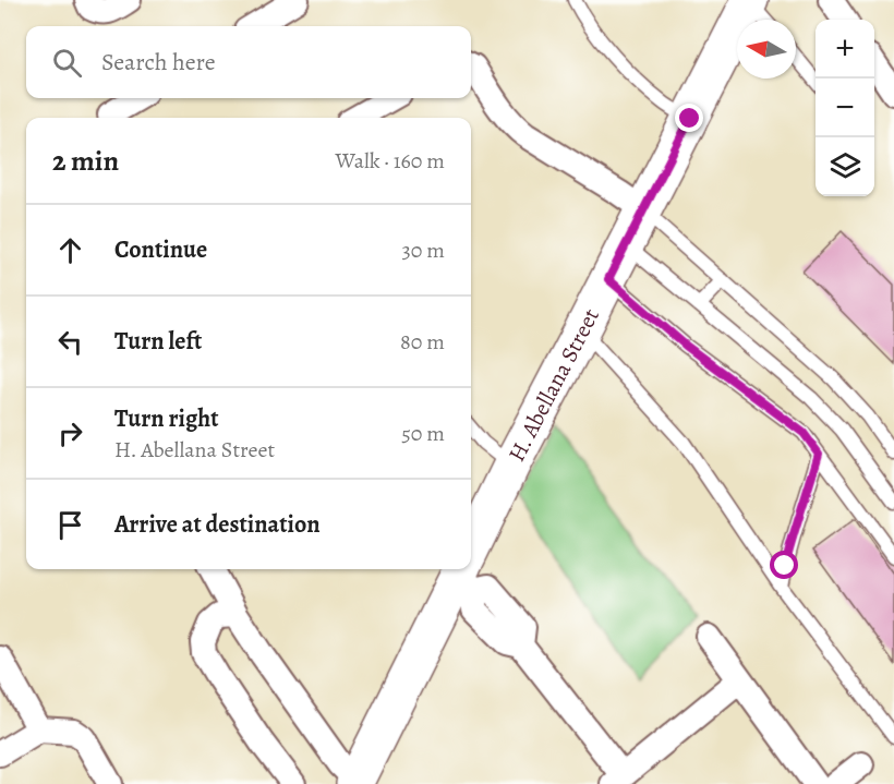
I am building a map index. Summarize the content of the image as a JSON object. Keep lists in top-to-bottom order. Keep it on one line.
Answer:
{"streets":{"main road":["H. Abellana Street"]},"north":"left","page":{"map_buttons":["+","−"],"search":"Search here","heading":["2 min","Walk · 160 m"],"list":[["Continue","30 m"],["Turn left","80 m"],["Turn right","H. Abellana Street","50 m"],"Arrive at destination"]}}
